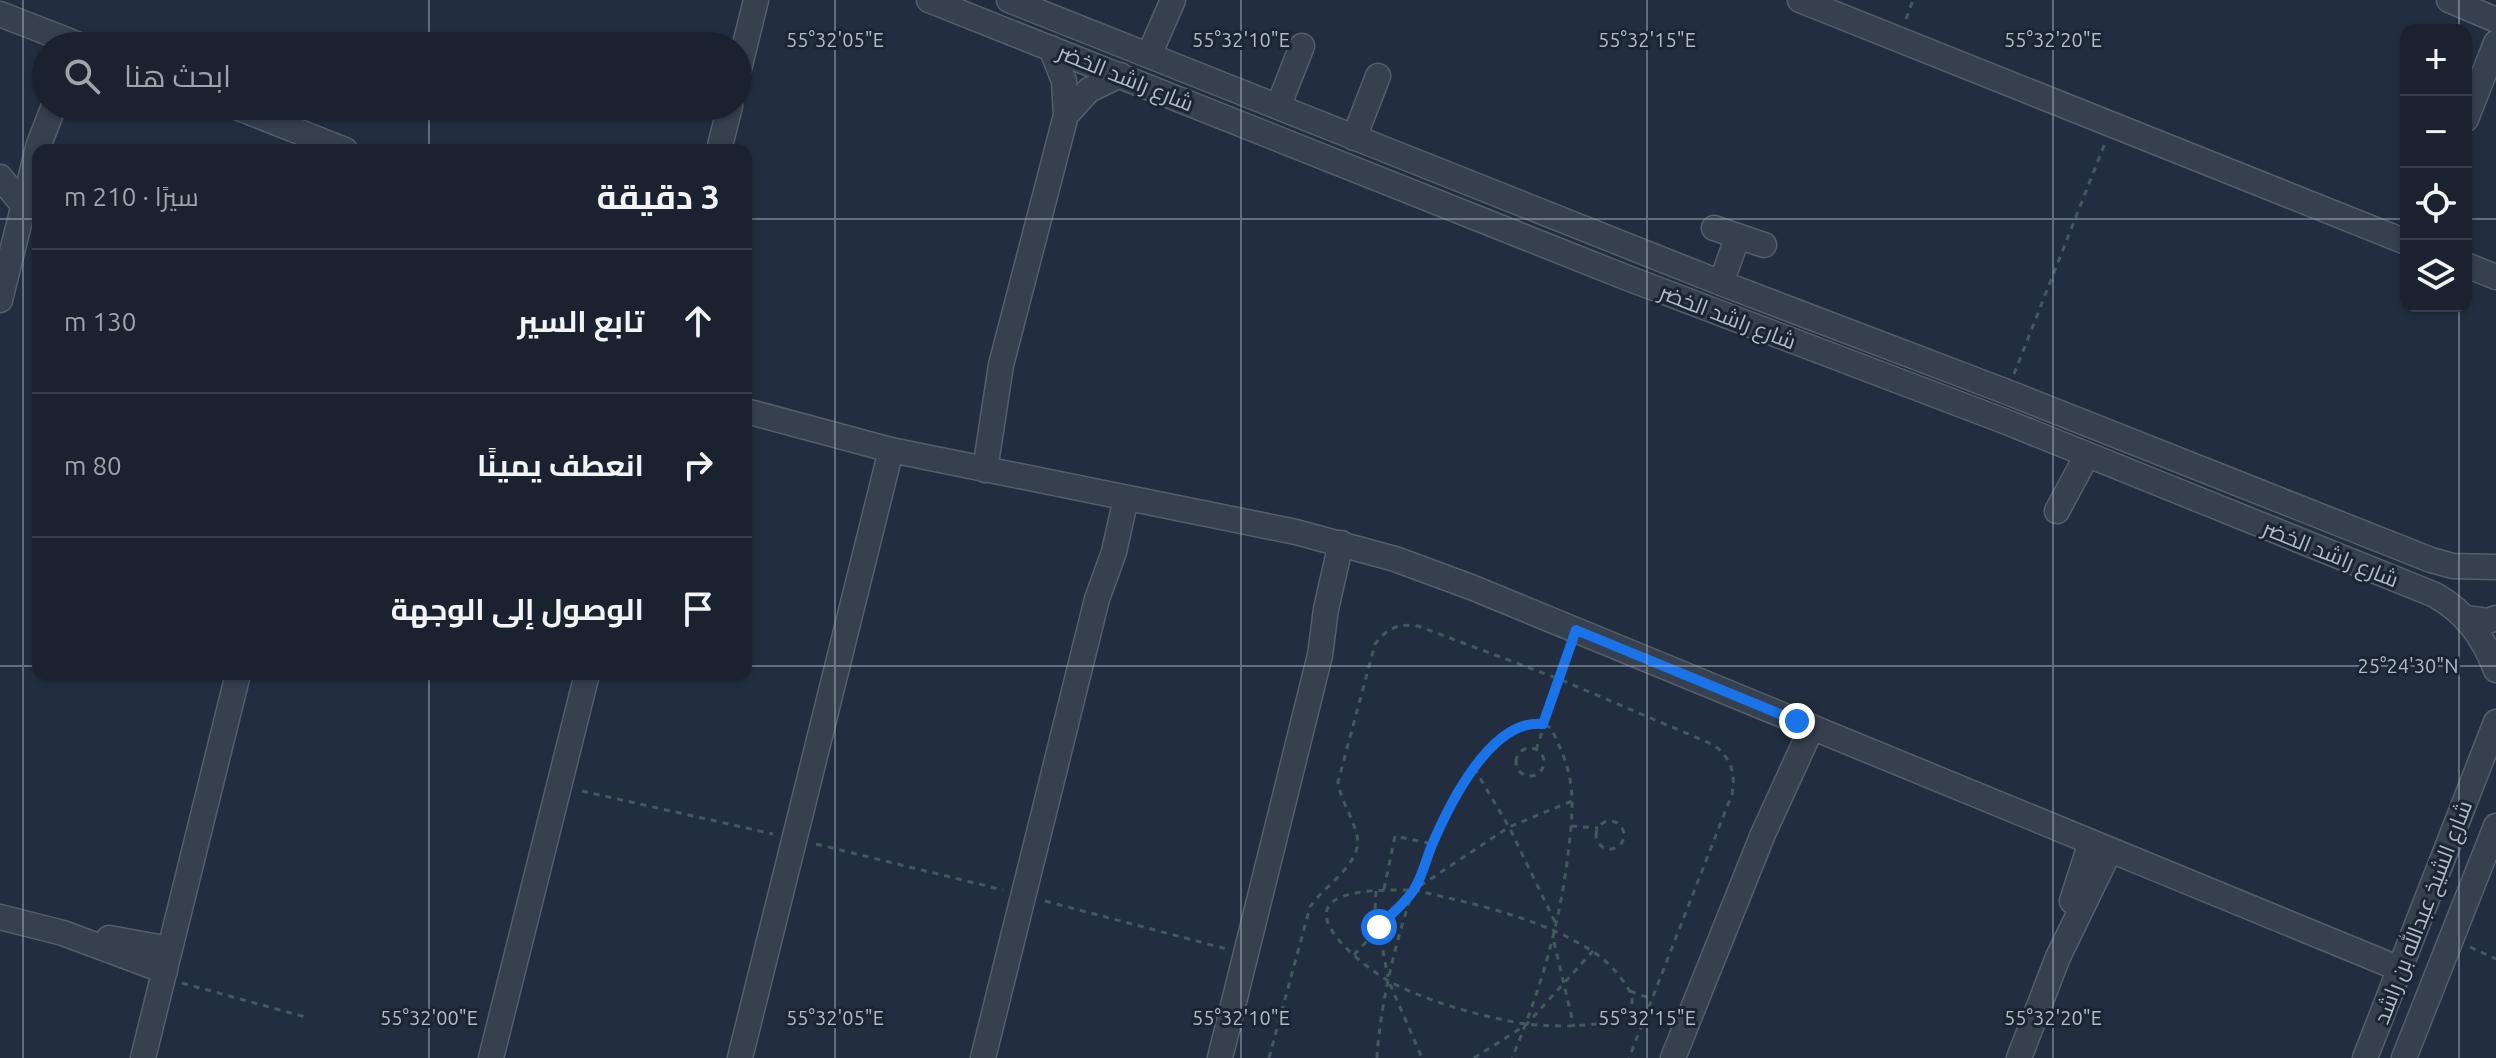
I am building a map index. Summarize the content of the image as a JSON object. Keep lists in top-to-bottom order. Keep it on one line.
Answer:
{"streets":{"street":["شارع راشد الخضر","شارع الشيخ عبدالله بن راشد"]},"page":{"map_buttons":["+","−"],"search":"ابحث هنا","heading":["3 دقيقة","سيرًا · 210 m"],"list":[["تابع السير","130 m"],["انعطف يمينًا","80 m"],"الوصول إلى الوجهة"]},"coordinates":["55°32'05\"E","55°32'10\"E","55°32'15\"E","55°32'20\"E","25°24'30\"N","55°32'00\"E"]}
